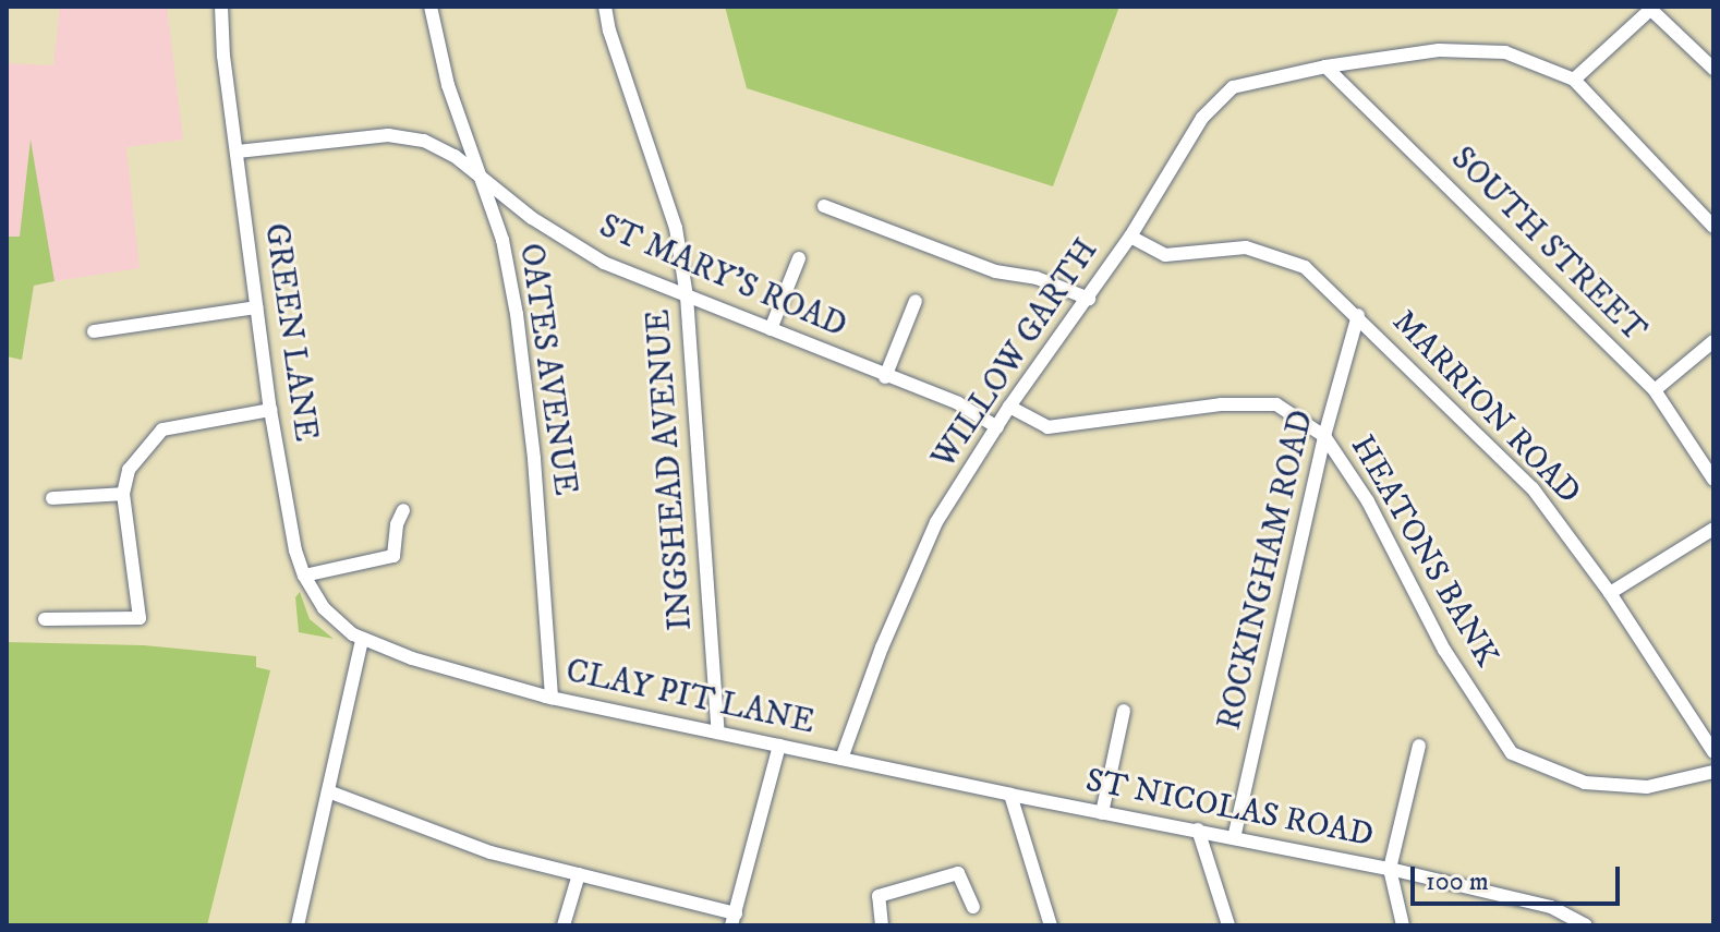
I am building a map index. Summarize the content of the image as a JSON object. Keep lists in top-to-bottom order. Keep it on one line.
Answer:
{"streets":{"street":["SOUTH STREET","ST MARY'S ROAD","GREEN LANE","WILLOW GARTH","OATES AVENUE","MARRION ROAD","INGSHEAD AVENUE","HEATONS BANK","ROCKINGHAM ROAD","CLAY PIT LANE","ST NICOLAS ROAD"]},"crossings":[["SOUTH STREET","WILLOW GARTH"],["ST MARY'S ROAD","GREEN LANE"],["ST MARY'S ROAD","WILLOW GARTH"],["ST MARY'S ROAD","OATES AVENUE"],["ST MARY'S ROAD","INGSHEAD AVENUE"],["GREEN LANE","CLAY PIT LANE"],["WILLOW GARTH","MARRION ROAD"],["WILLOW GARTH","HEATONS BANK"],["WILLOW GARTH","CLAY PIT LANE"],["OATES AVENUE","CLAY PIT LANE"],["MARRION ROAD","ROCKINGHAM ROAD"],["INGSHEAD AVENUE","CLAY PIT LANE"],["HEATONS BANK","ROCKINGHAM ROAD"],["ROCKINGHAM ROAD","ST NICOLAS ROAD"],["CLAY PIT LANE","ST NICOLAS ROAD"]],"scale_bar":"100 m"}
